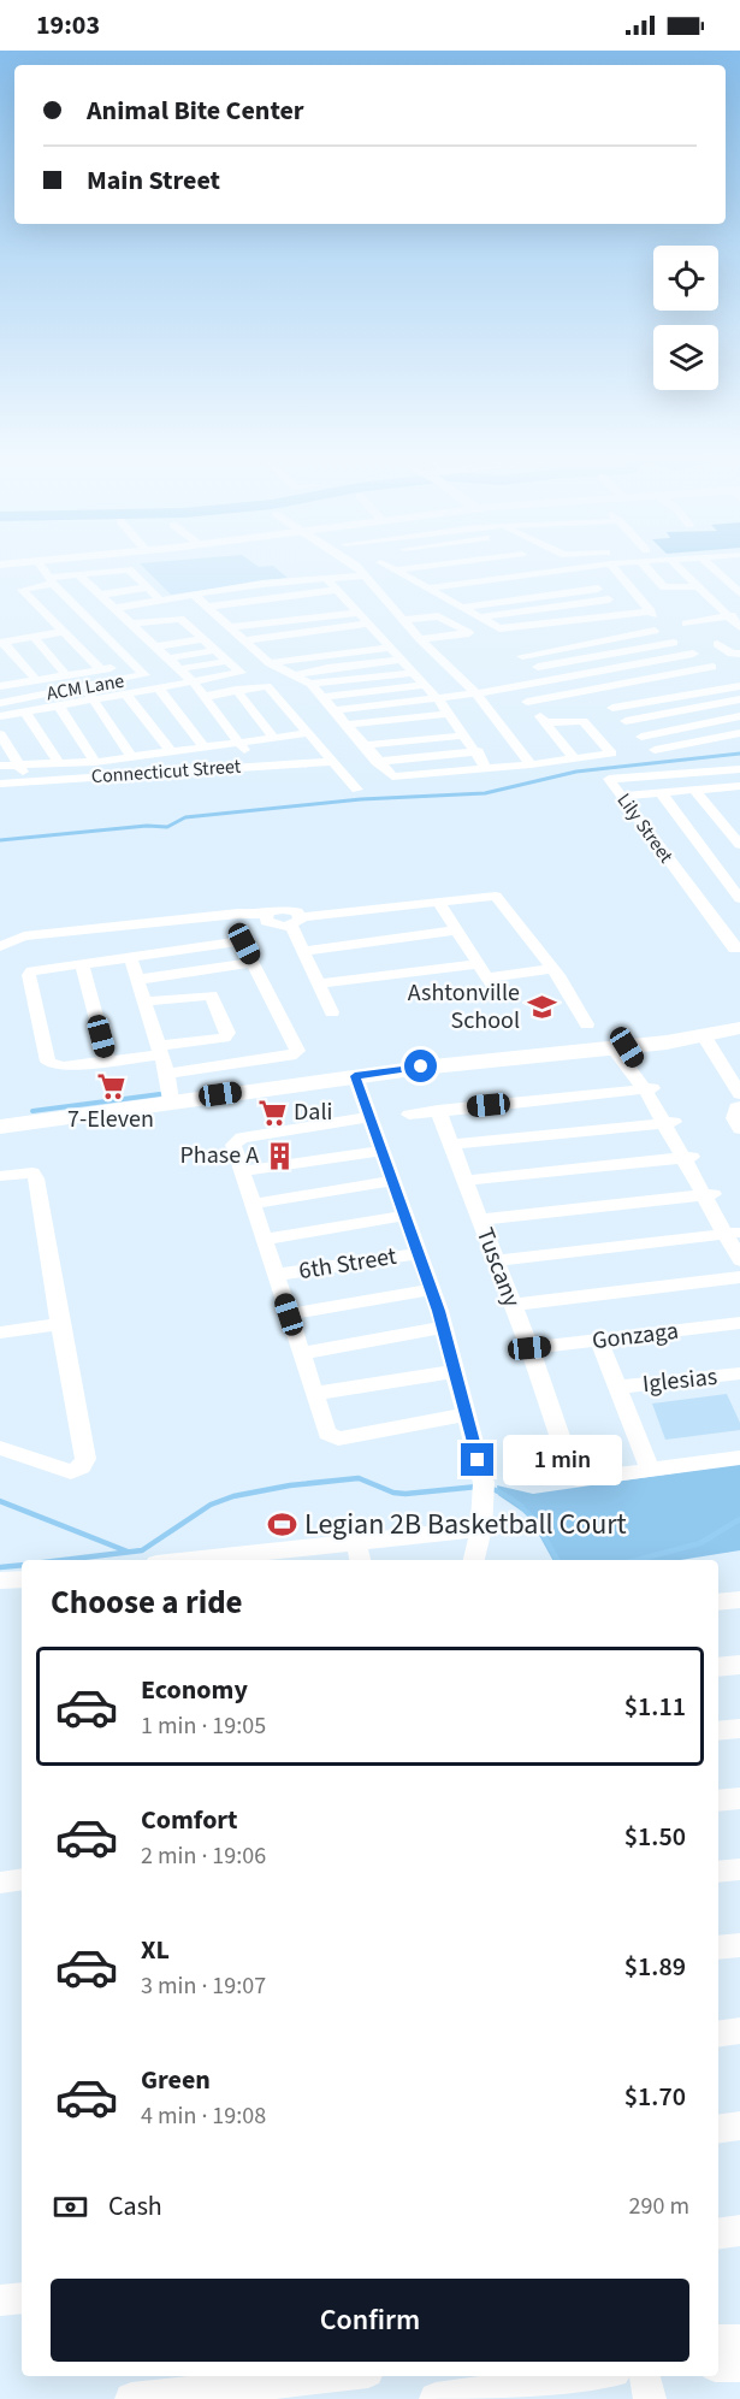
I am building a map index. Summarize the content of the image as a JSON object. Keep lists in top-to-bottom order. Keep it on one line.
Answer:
{"streets":{"street":["ACM Lane","Connecticut Street","Lily Street","6th Street","Tuscany","Gonzaga","Iglesias"]},"crossings":[["Tuscany","Gonzaga"]],"places":{"school or university":["Ashtonville School"],"supermarket":["7-Eleven","Dali"],"building":["Phase A"],"sports":["Legian 2B Basketball Court"]},"page":{"status":"19:03","banner":["Animal Bite Center","Main Street"],"bubble":"1 min","heading":"Choose a ride","list":[{"name":"Economy","note":"1 min · 19:05","value":"$1.11"},{"name":"Comfort","note":"2 min · 19:06","value":"$1.50"},{"name":"XL","note":"3 min · 19:07","value":"$1.89"},{"name":"Green","note":"4 min · 19:08","value":"$1.70"}],"pay":["Cash","290 m"],"buttons":"Confirm"}}
